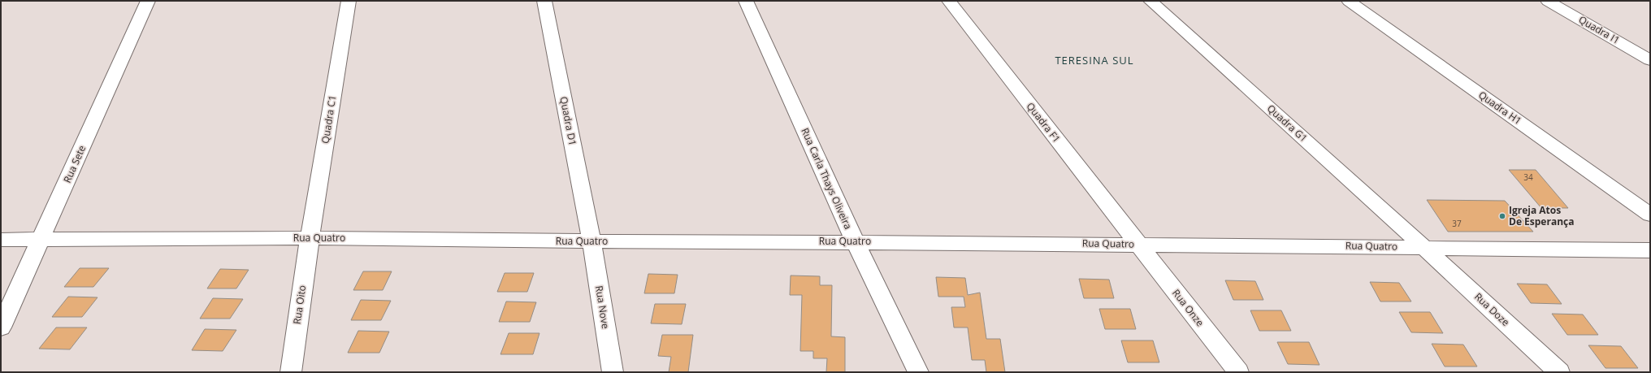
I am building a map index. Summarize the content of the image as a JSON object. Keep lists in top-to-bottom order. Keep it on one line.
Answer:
{"streets":{"street":["Quadra I1","Quadra H1","Quadra C1","Quadra D1","Quadra F1","Quadra G1","Rua Sete","Rua Carla Thays Oliveira","Rua Quatro","Rua Oito","Rua Nove","Rua Onze","Rua Doze"]},"crossings":[["Quadra C1","Rua Quatro"],["Quadra C1","Rua Oito"],["Quadra D1","Rua Quatro"],["Quadra D1","Rua Nove"],["Quadra F1","Rua Quatro"],["Quadra F1","Rua Onze"],["Quadra G1","Rua Quatro"],["Quadra G1","Rua Doze"],["Rua Sete","Rua Quatro"],["Rua Carla Thays Oliveira","Rua Quatro"],["Rua Quatro","Rua Oito"],["Rua Quatro","Rua Nove"],["Rua Quatro","Rua Onze"],["Rua Quatro","Rua Doze"]],"districts":["TERESINA SUL"],"places":["Igreja Atos De Esperança"],"house_numbers":["34","37"]}
